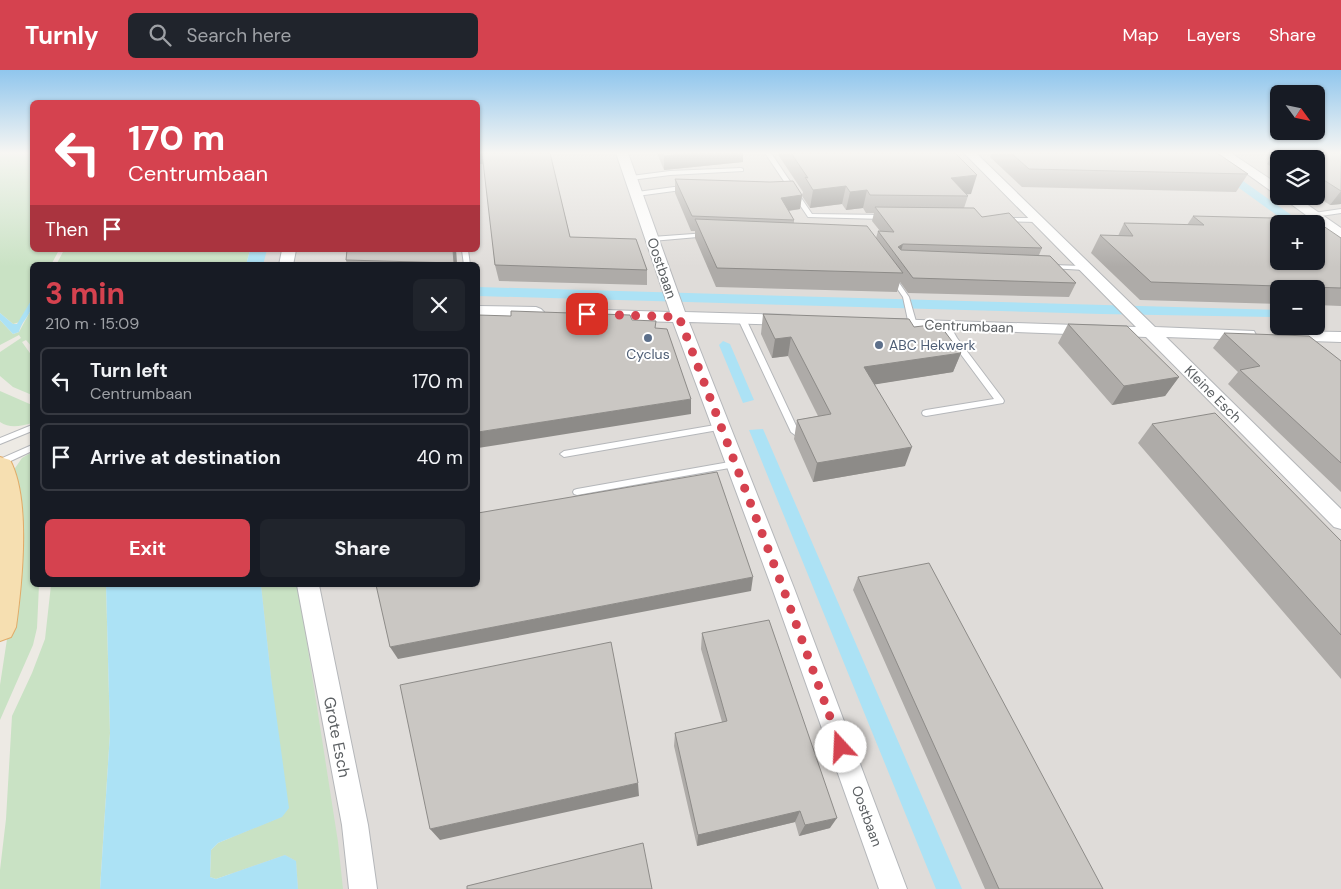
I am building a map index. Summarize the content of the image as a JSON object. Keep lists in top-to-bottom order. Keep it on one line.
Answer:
{"streets":{"street":["Oostbaan","Centrumbaan","Kleine Esch","Grote Esch"]},"crossings":[["Centrumbaan","Kleine Esch"]],"places":["Cyclus","ABC Hekwerk"],"north":"bottom right","page":{"header":"Turnly","search":"Search here","nav":["Map","Layers","Share"],"map_buttons":["+","−"],"turn":["170 m","Centrumbaan"],"then":"Then","heading":["3 min","210 m · 15:09"],"list":[{"name":"Turn left","note":"Centrumbaan","value":"170 m"},{"name":"Arrive at destination","value":"40 m"}],"buttons":["Exit","Share"]}}
